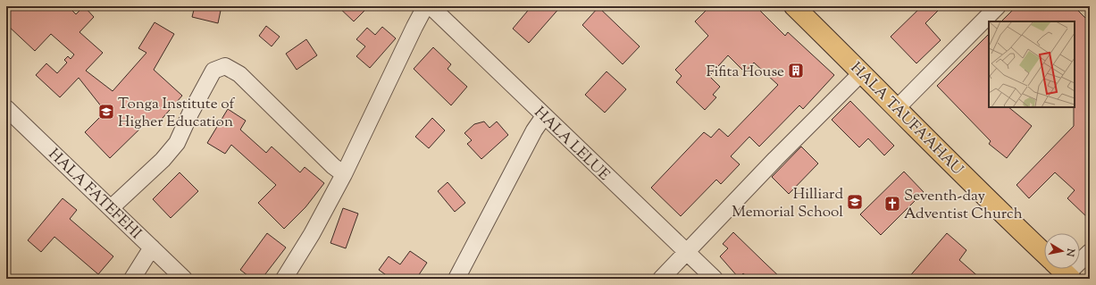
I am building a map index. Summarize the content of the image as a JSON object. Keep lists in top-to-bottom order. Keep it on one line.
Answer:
{"streets":{"main road":["HALA TAUFA'AHAU"],"street":["HALA LELUE","HALA FATEFEHI"]},"places":{"building":["Fifita House"],"school or university":["Tonga Institute of Higher Education","Hilliard Memorial School"],"church":["Seventh-day Adventist Church"]},"north":"right"}
